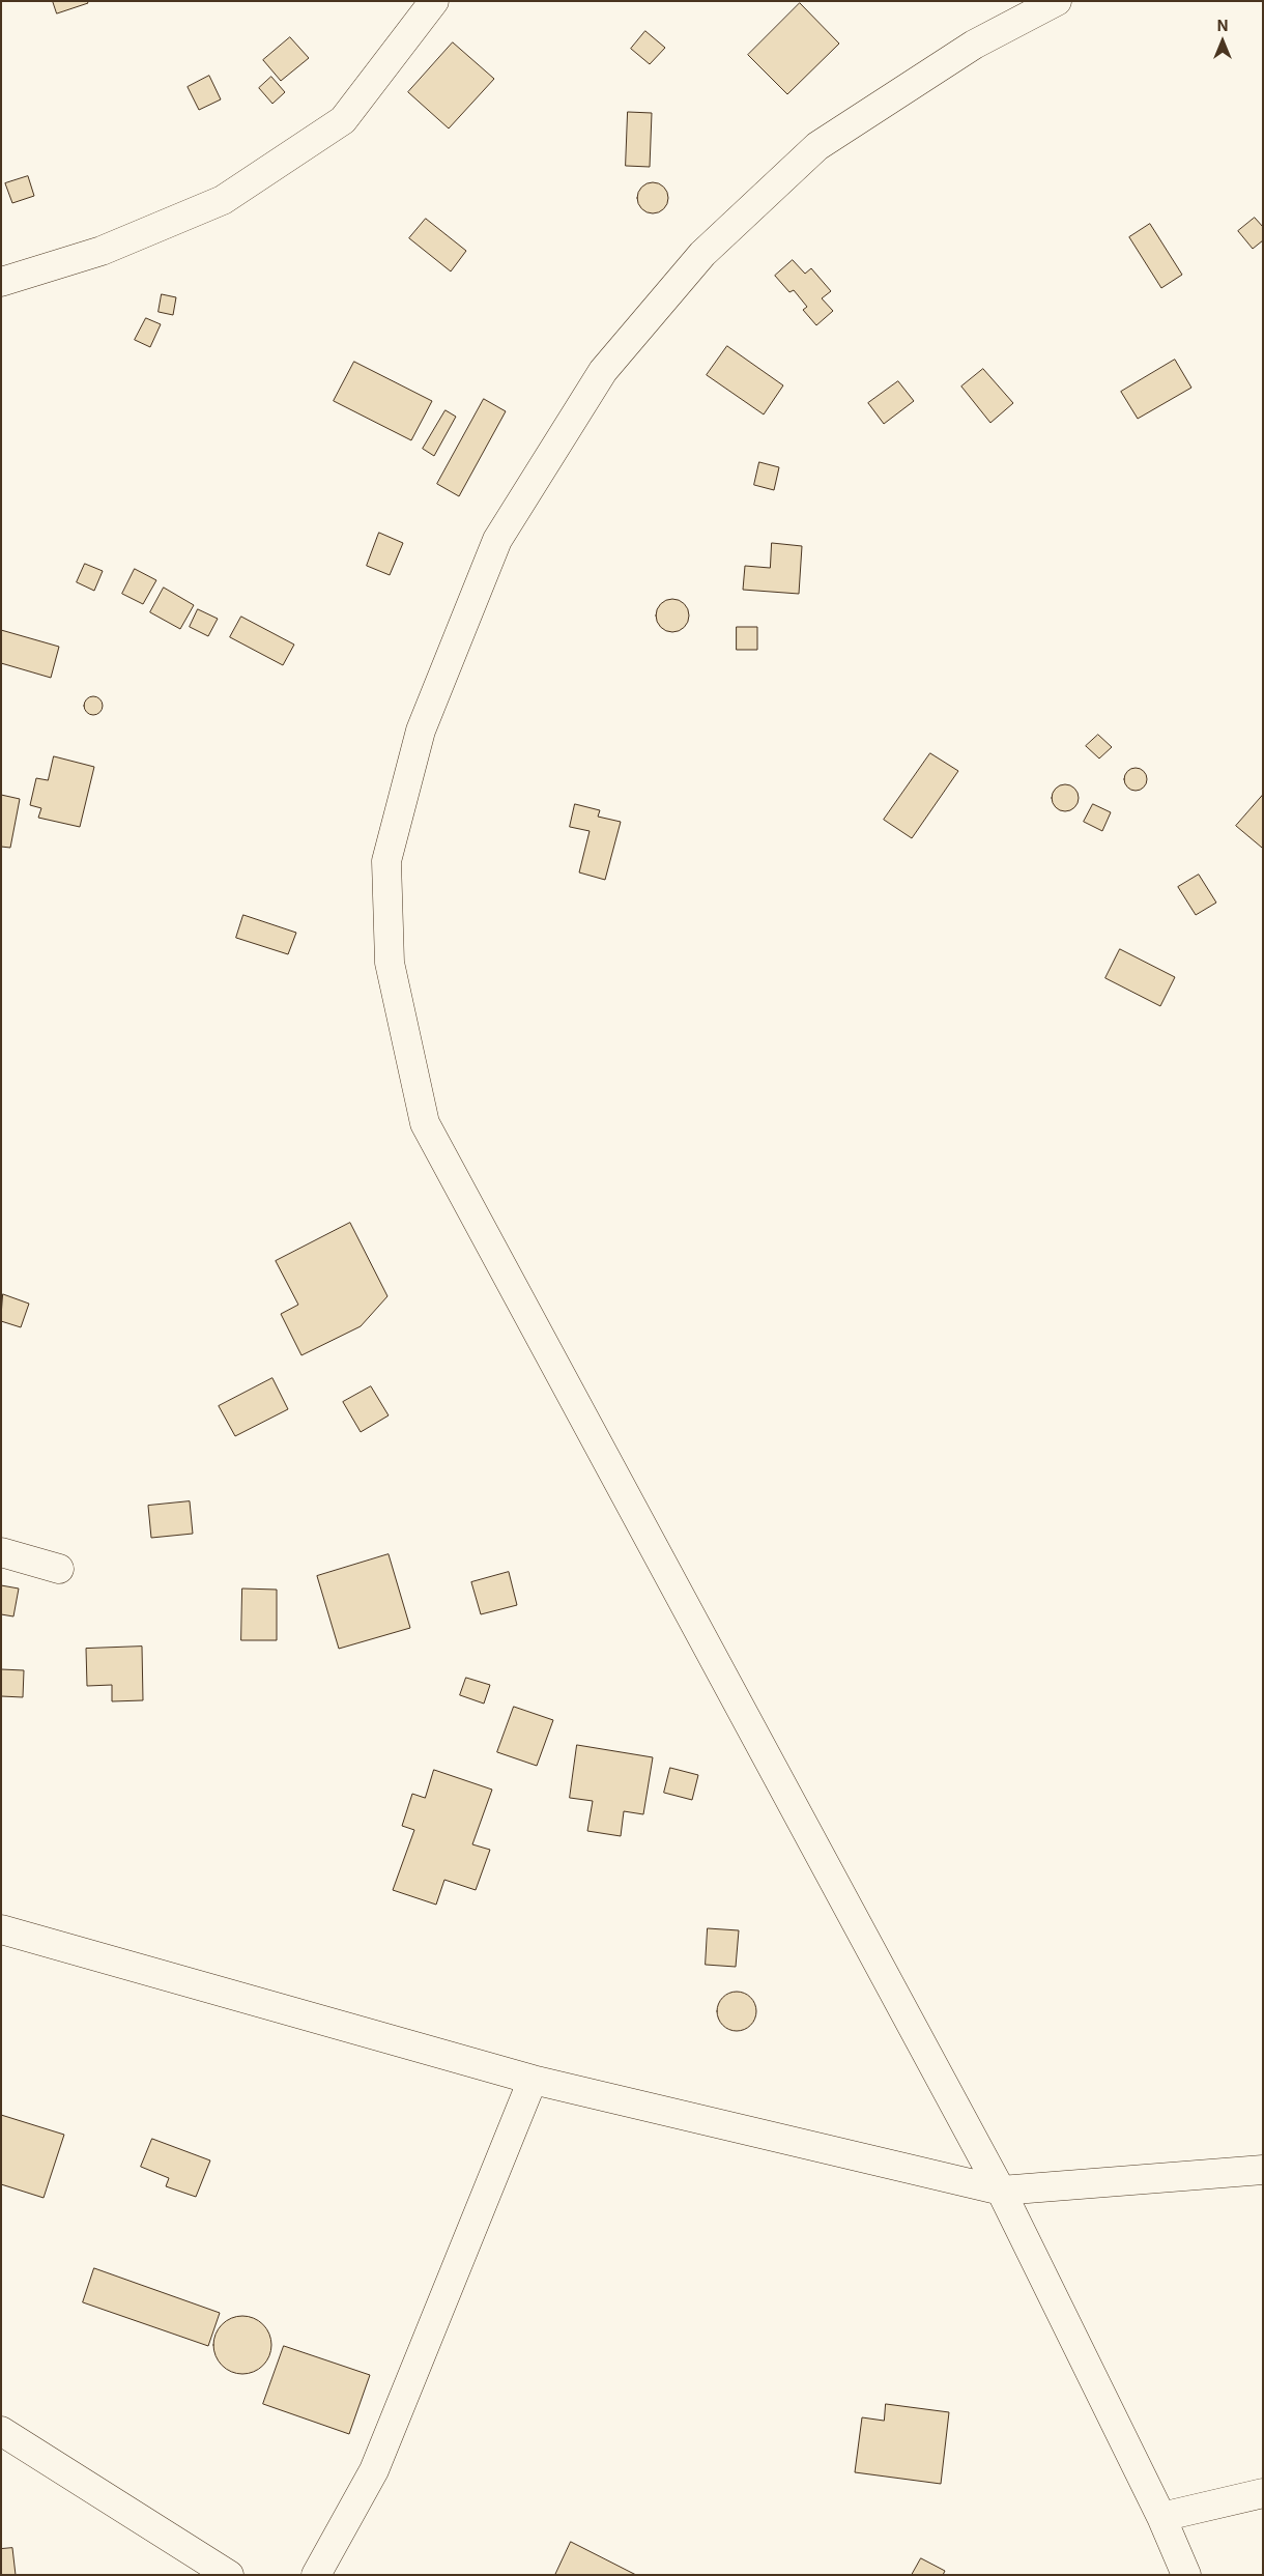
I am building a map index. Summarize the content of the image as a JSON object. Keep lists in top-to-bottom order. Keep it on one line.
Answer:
{"north":"top"}
